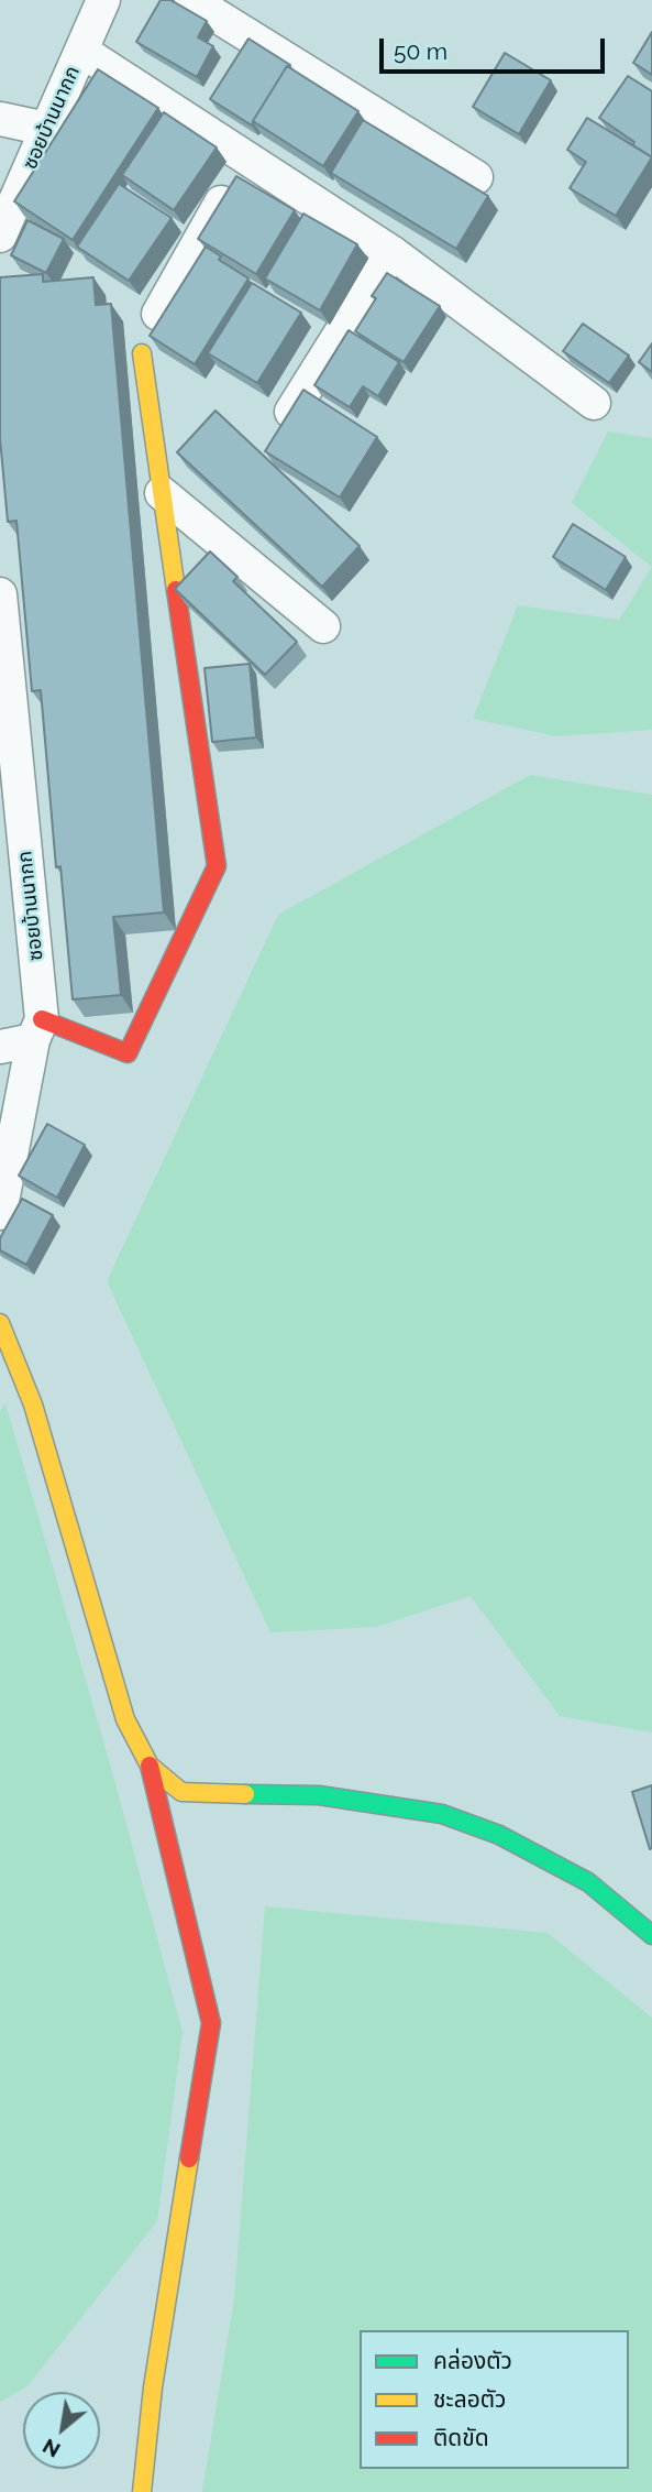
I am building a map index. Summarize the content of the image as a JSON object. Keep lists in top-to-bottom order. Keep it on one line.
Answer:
{"streets":{"street":["ซอยบ้านนากก"]},"legend":["คล่องตัว","ชะลอตัว","ติดขัด"],"scale_bar":"50 m","north":"bottom left"}
